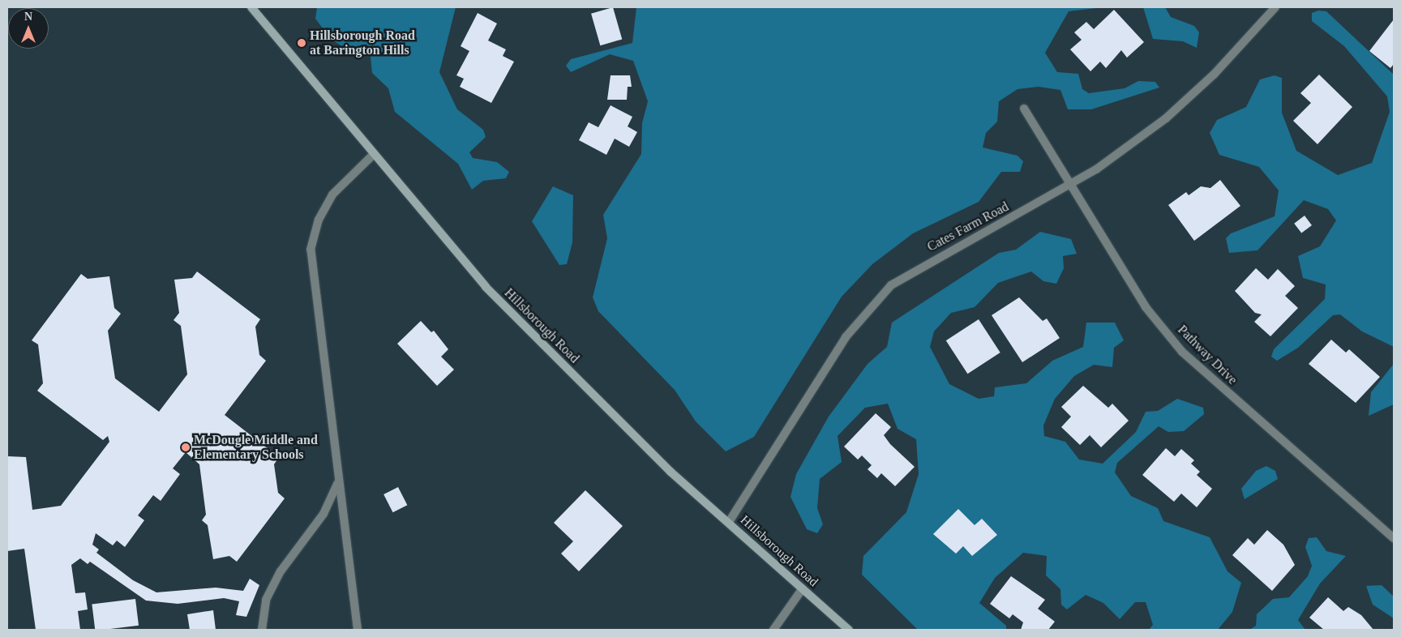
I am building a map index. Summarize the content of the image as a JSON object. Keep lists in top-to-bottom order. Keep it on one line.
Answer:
{"streets":{"main road":["Hillsborough Road"],"street":["Cates Farm Road","Pathway Drive"]},"crossings":[["Cates Farm Road","Hillsborough Road"],["Cates Farm Road","Pathway Drive"]],"places":["Hillsborough Road at Barington Hills","McDougle Middle and Elementary Schools"],"north":"top"}
